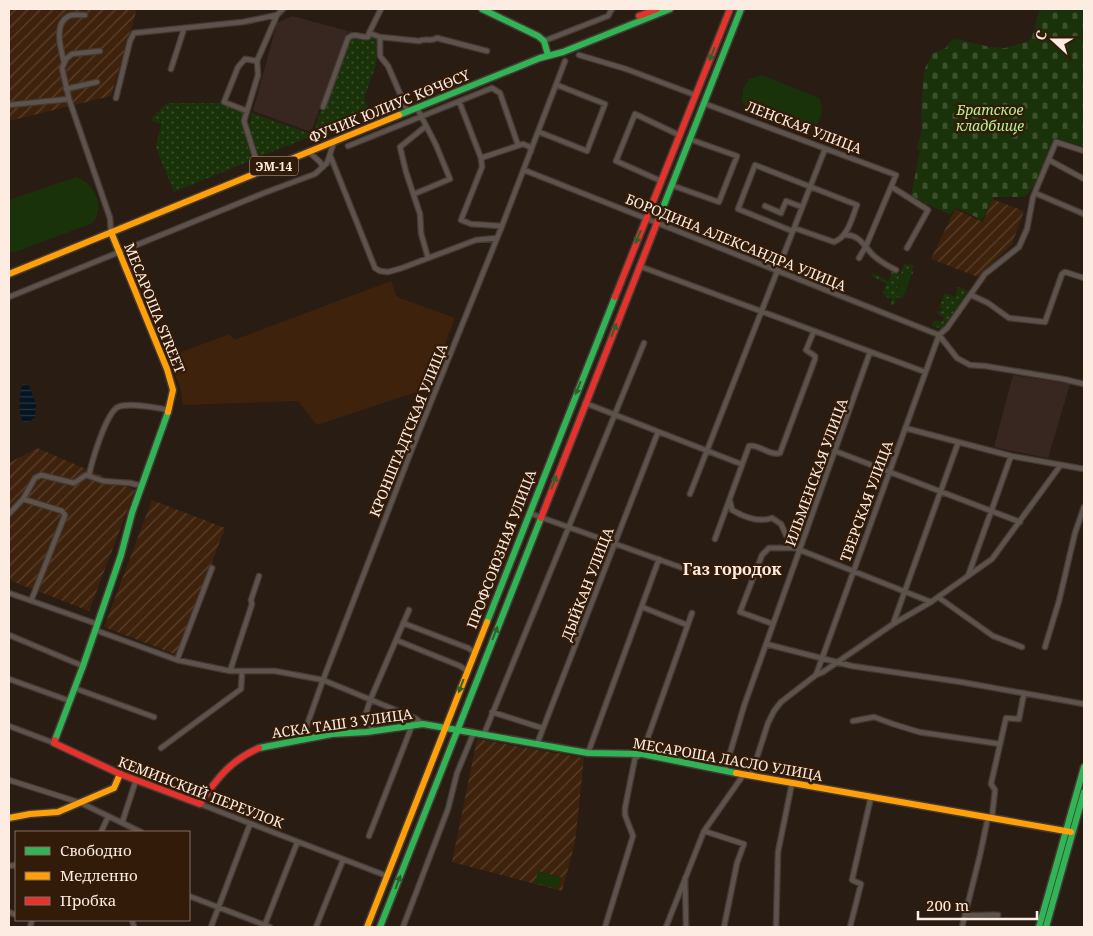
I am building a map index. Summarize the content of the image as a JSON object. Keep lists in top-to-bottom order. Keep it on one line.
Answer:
{"streets":{"street":["ФУЧИК ЮЛИУС КӨЧӨСҮ","ЛЕНСКАЯ УЛИЦА","ЭМ-14","БОРОДИНА АЛЕКСАНДРА УЛИЦА","МЕСАРОША STREET","КРОНШТАДТСКАЯ УЛИЦА","ИЛЬМЕНСКАЯ УЛИЦА","ТВЕРСКАЯ УЛИЦА","ПРОФСОЮЗНАЯ УЛИЦА","ДЫЙКАН УЛИЦА","АСКА ТАШ 3 УЛИЦА","МЕСАРОША ЛАСЛО УЛИЦА","КЕМИНСКИЙ ПЕРЕУЛОК"]},"crossings":[["ФУЧИК ЮЛИУС КӨЧӨСҮ","МЕСАРОША STREET"],["ЛЕНСКАЯ УЛИЦА","ПРОФСОЮЗНАЯ УЛИЦА"],["БОРОДИНА АЛЕКСАНДРА УЛИЦА","КРОНШТАДТСКАЯ УЛИЦА"],["БОРОДИНА АЛЕКСАНДРА УЛИЦА","ТВЕРСКАЯ УЛИЦА"],["БОРОДИНА АЛЕКСАНДРА УЛИЦА","ПРОФСОЮЗНАЯ УЛИЦА"],["МЕСАРОША STREET","КЕМИНСКИЙ ПЕРЕУЛОК"],["КРОНШТАДТСКАЯ УЛИЦА","АСКА ТАШ 3 УЛИЦА"],["ИЛЬМЕНСКАЯ УЛИЦА","МЕСАРОША ЛАСЛО УЛИЦА"],["ПРОФСОЮЗНАЯ УЛИЦА","МЕСАРОША ЛАСЛО УЛИЦА"],["ПРОФСОЮЗНАЯ УЛИЦА","КЕМИНСКИЙ ПЕРЕУЛОК"],["ДЫЙКАН УЛИЦА","МЕСАРОША ЛАСЛО УЛИЦА"],["АСКА ТАШ 3 УЛИЦА","МЕСАРОША ЛАСЛО УЛИЦА"],["АСКА ТАШ 3 УЛИЦА","КЕМИНСКИЙ ПЕРЕУЛОК"]],"districts":["Газ городок"],"parks":["Братское кладбище"],"legend":["Свободно","Медленно","Пробка"],"scale_bar":"200 m","north":"left"}
